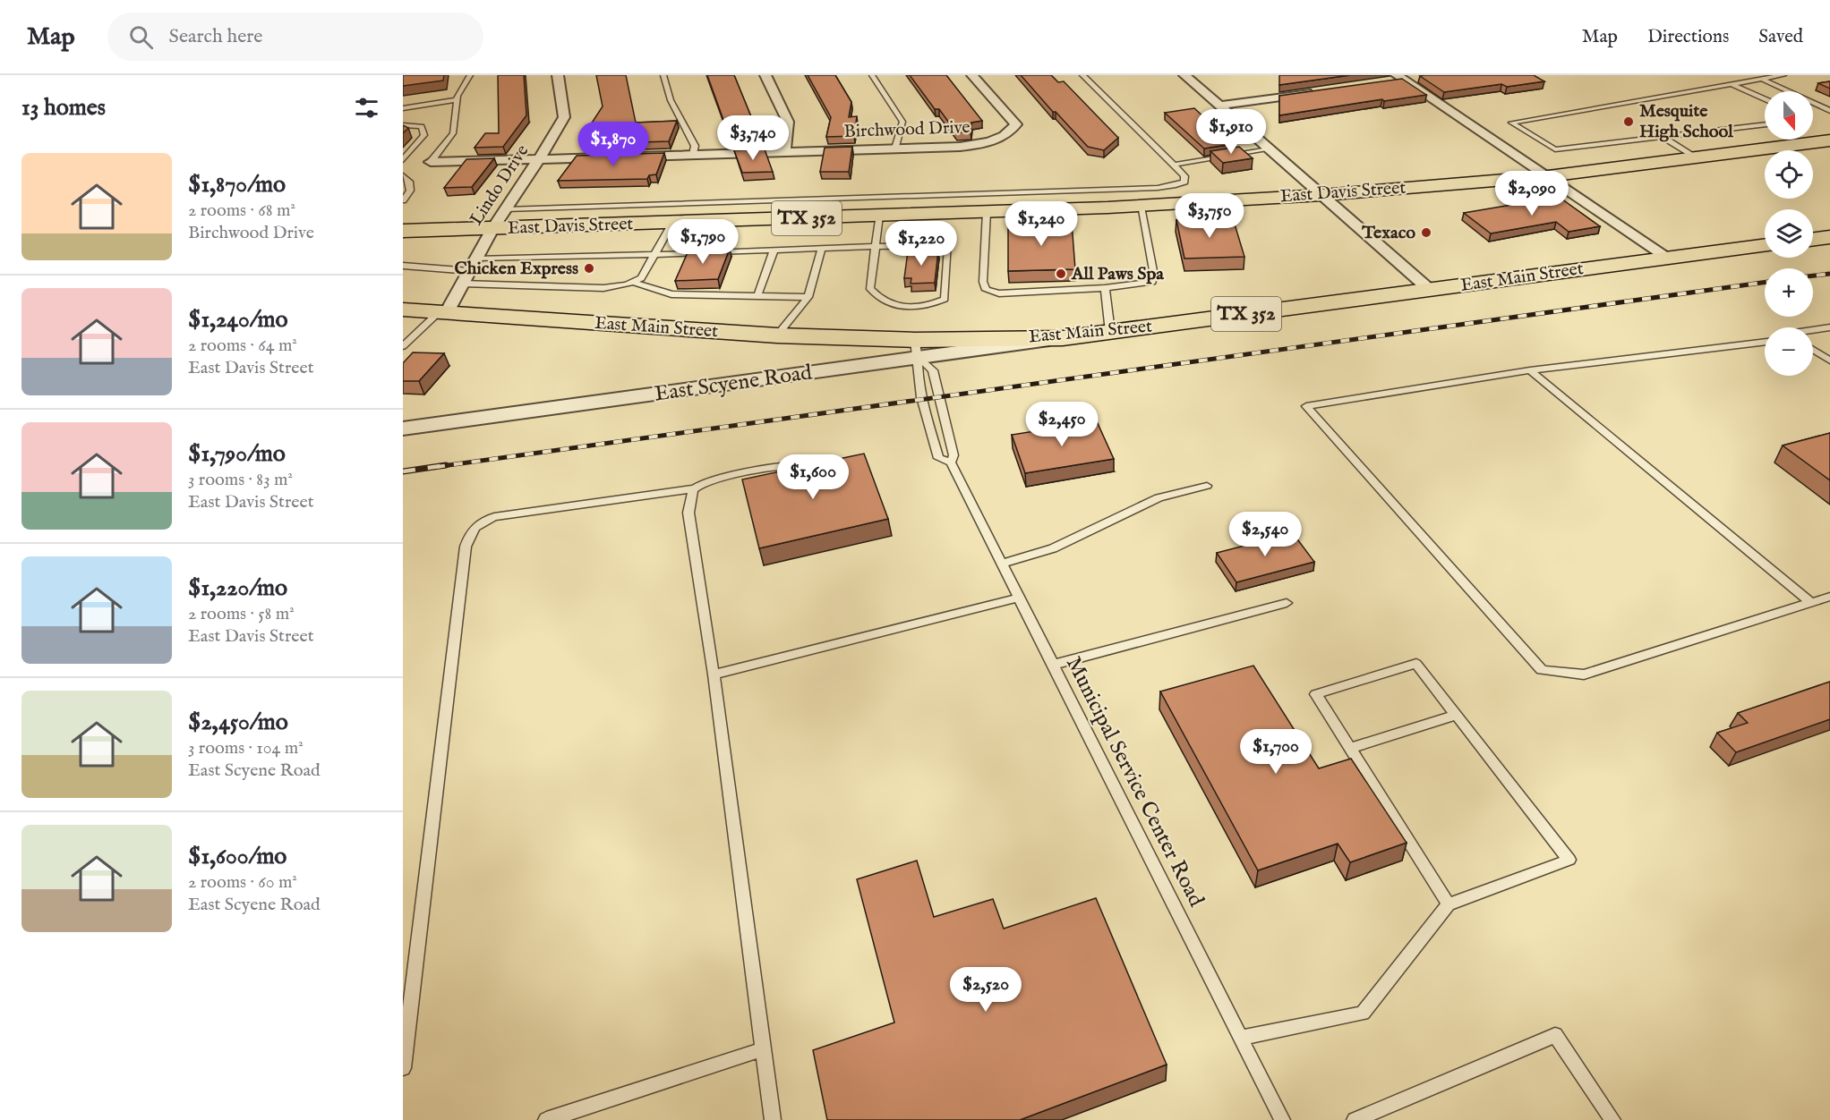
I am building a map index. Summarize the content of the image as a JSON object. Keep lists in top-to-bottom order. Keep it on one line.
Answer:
{"streets":{"main road":["East Davis Street","TX 352","East Main Street"],"street":["Birchwood Drive","Lindo Drive","East Scyene Road"],"lane":["Municipal Service Center Road"]},"crossings":[["Lindo Drive","East Davis Street"],["Lindo Drive","East Main Street"],["East Main Street","East Scyene Road"],["East Main Street","Municipal Service Center Road"],["East Scyene Road","Municipal Service Center Road"]],"places":["Mesquite High School","Texaco","Chicken Express","All Paws Spa"],"north":"bottom","page":{"header":"Map","search":"Search here","nav":["Map","Directions","Saved"],"heading":"13 homes","map_buttons":["+","−"],"price":["$1,910","$3,740","$1,870","$2,090","$3,750","$1,240","$1,790","$1,220","$2,450","$1,600","$2,540","$1,700","$2,520"],"list":[{"name":"$1,870/mo","note":"2 rooms · 68 m² · Birchwood Drive"},{"name":"$1,240/mo","note":"2 rooms · 64 m² · East Davis Street"},{"name":"$1,790/mo","note":"3 rooms · 83 m² · East Davis Street"},{"name":"$1,220/mo","note":"2 rooms · 58 m² · East Davis Street"},{"name":"$2,450/mo","note":"3 rooms · 104 m² · East Scyene Road"},{"name":"$1,600/mo","note":"2 rooms · 60 m² · East Scyene Road"}]}}
